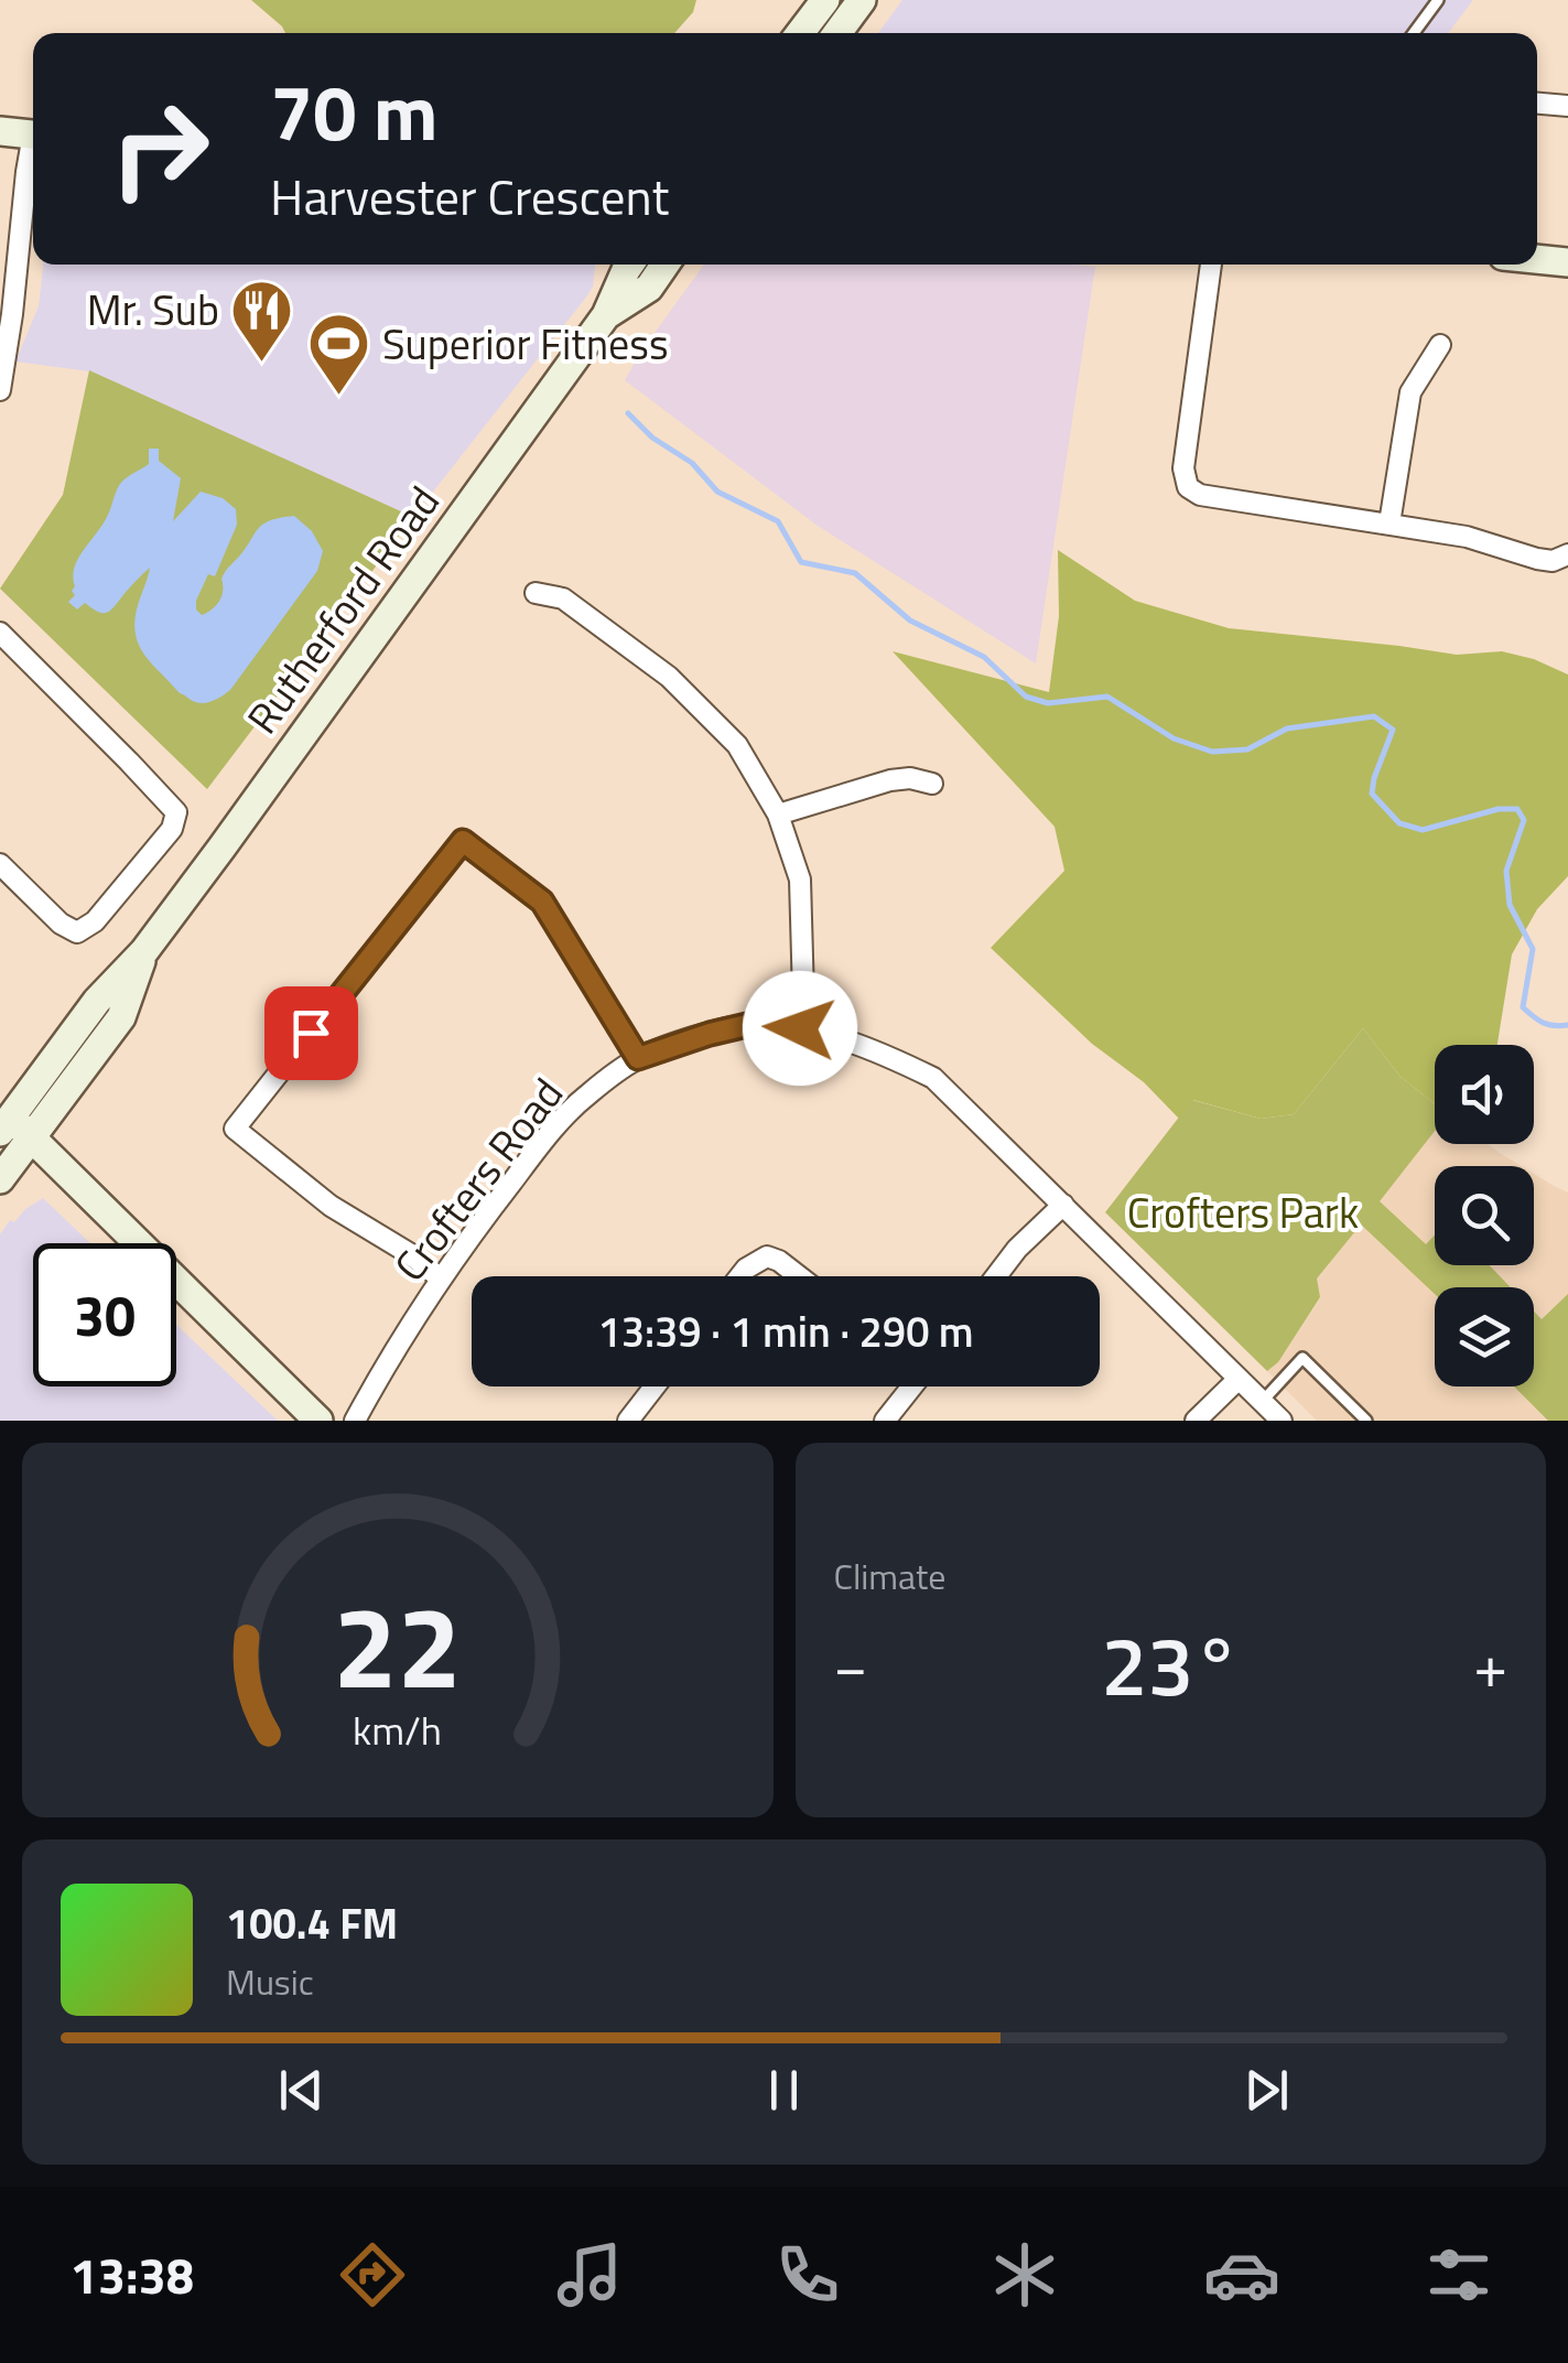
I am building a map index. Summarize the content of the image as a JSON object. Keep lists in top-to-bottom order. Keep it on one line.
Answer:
{"streets":{"main road":["Rutherford Road"],"street":["Crofters Road"]},"parks":["Crofters Park"],"places":{"restaurant":["Mr. Sub"],"sports":["Superior Fitness"]},"page":{"turn":["70 m","Harvester Crescent"],"limit":"30","trip":"13:39 · 1 min · 290 m","tile":"Climate","heat":["−","23°","+"],"song":["100.4 FM","Music"],"tabs":"13:38","gauge":["22","km/h"]}}
